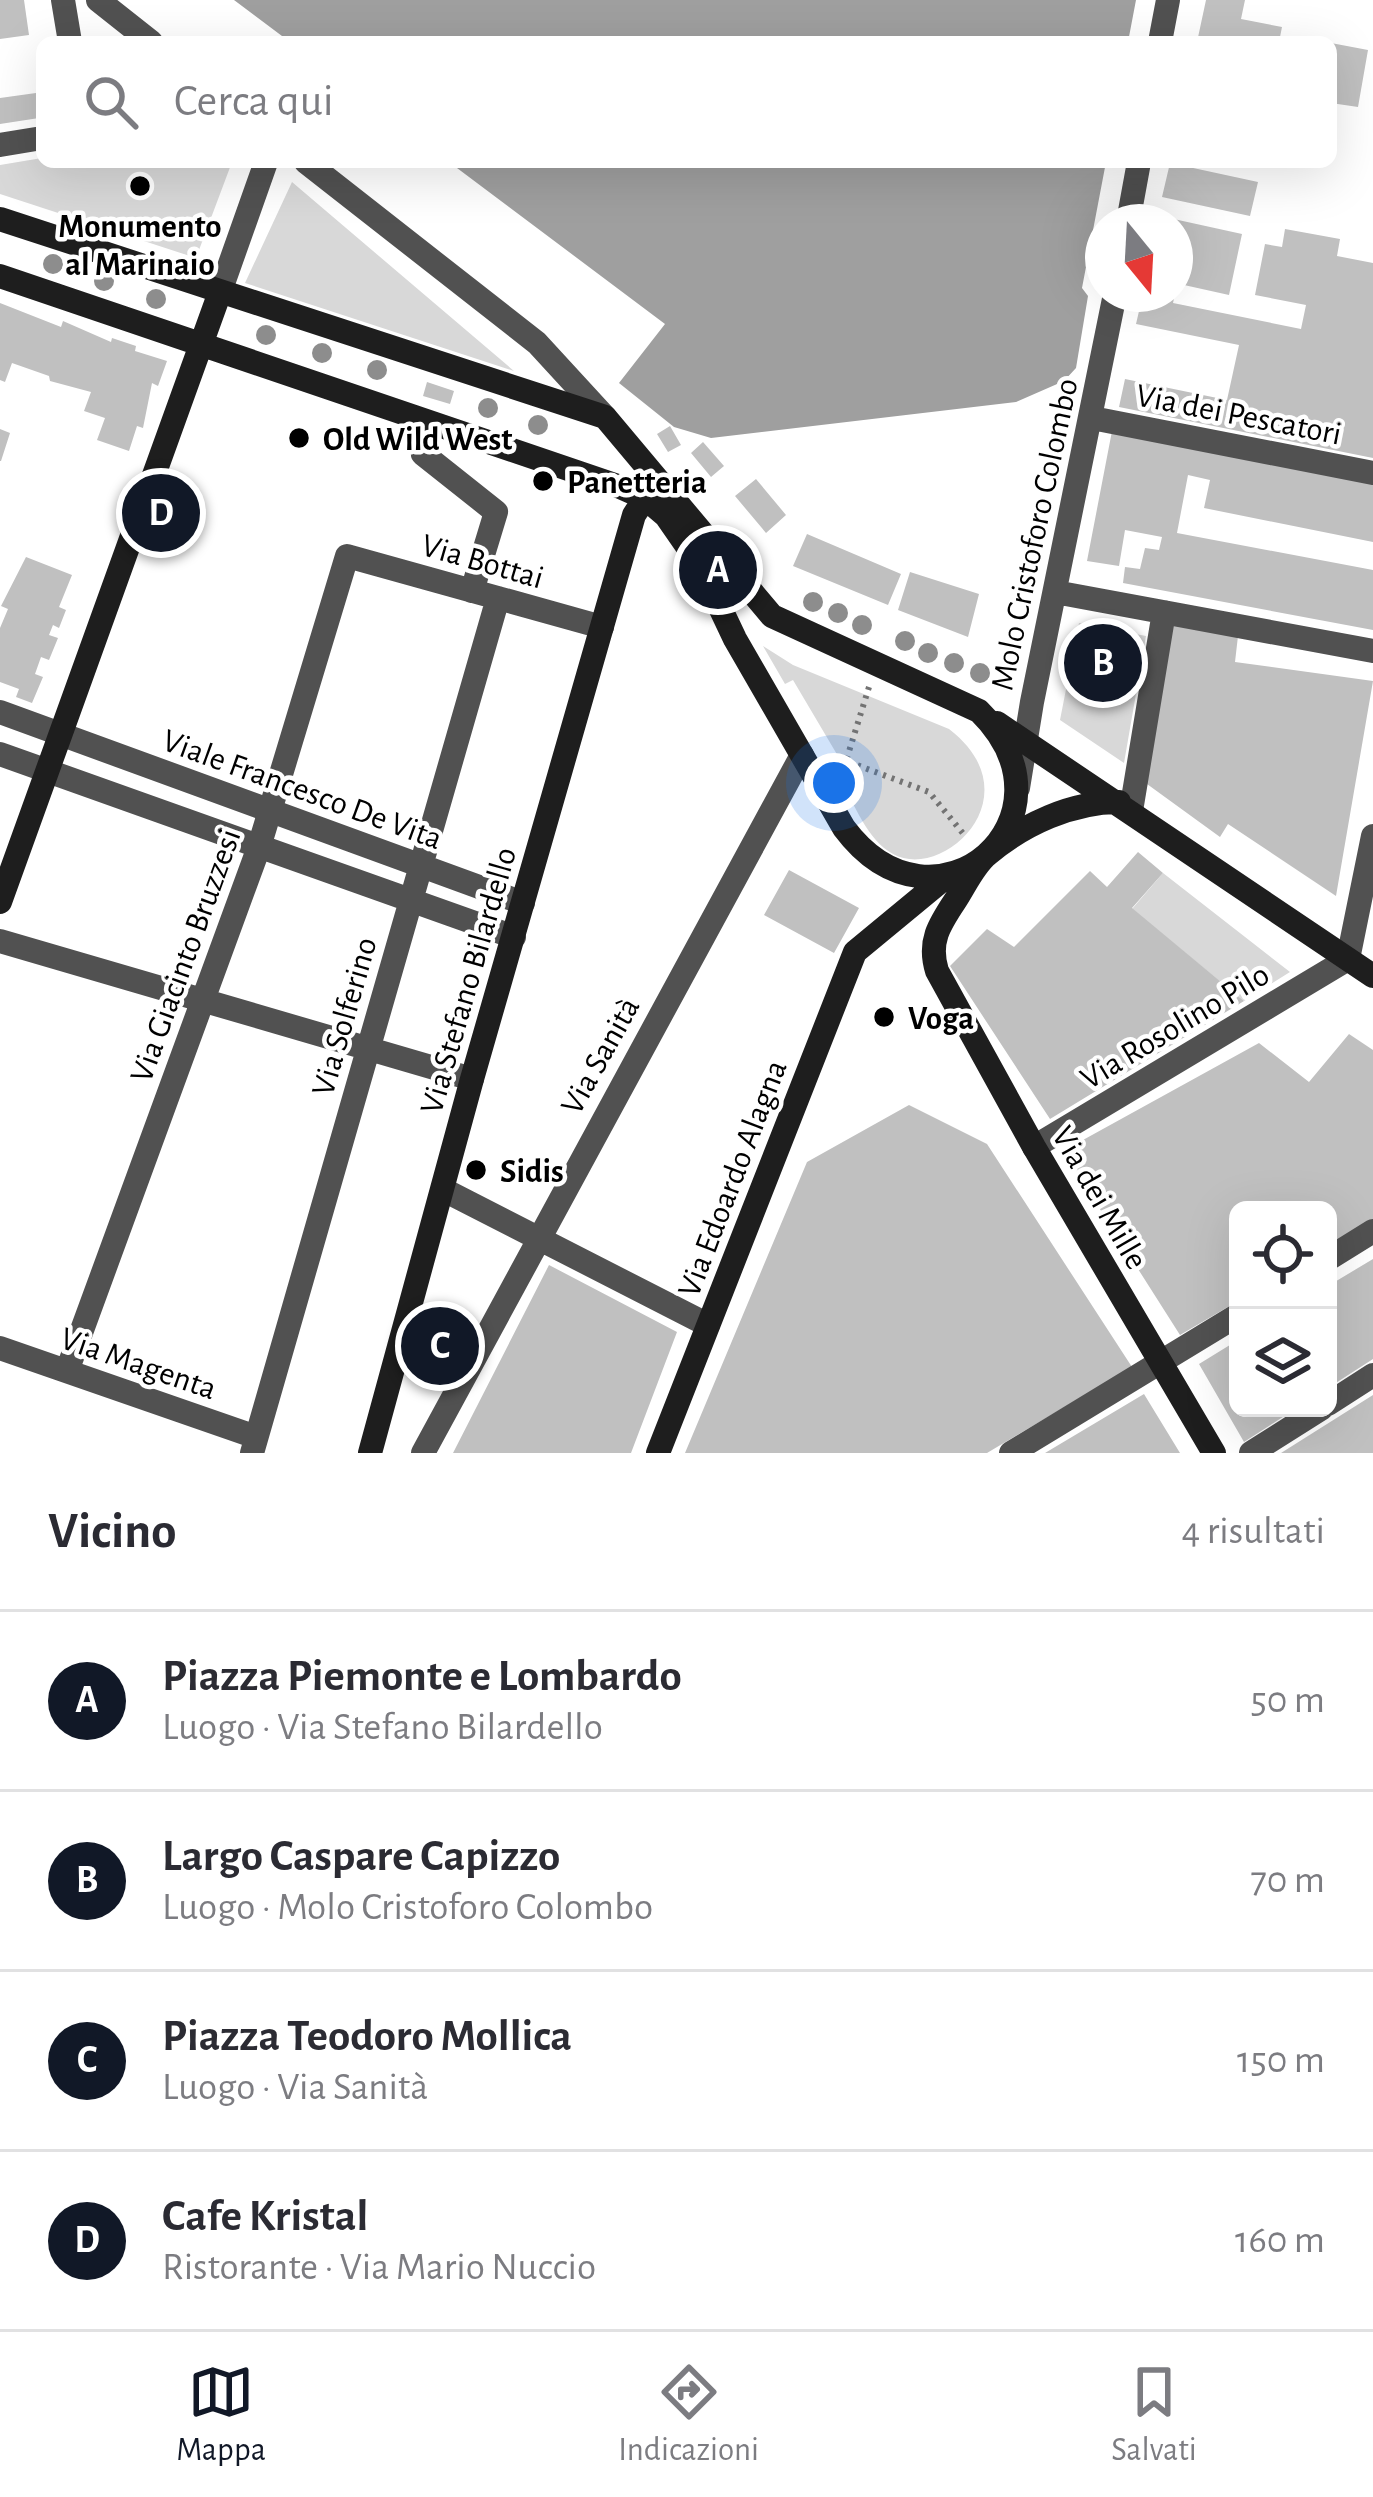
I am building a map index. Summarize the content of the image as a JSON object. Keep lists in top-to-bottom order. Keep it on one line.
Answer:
{"streets":{"main road":["Via Stefano Bilardello","Via Edoardo Alagna","Via dei Mille"],"street":["Via dei Pescatori","Molo Cristoforo Colombo","Via Bottai","Viale Francesco De Vita","Via Giacinto Bruzzesi","Via Solferino","Via Rosolino Pilo","Via Sanità","Via Magenta"]},"crossings":[["Via dei Pescatori","Molo Cristoforo Colombo"],["Via Bottai","Via Giacinto Bruzzesi"],["Via Bottai","Via Stefano Bilardello"],["Via Bottai","Via Solferino"],["Viale Francesco De Vita","Via Giacinto Bruzzesi"],["Viale Francesco De Vita","Via Stefano Bilardello"],["Viale Francesco De Vita","Via Solferino"],["Via Giacinto Bruzzesi","Via Magenta"],["Via Solferino","Via Magenta"],["Via Rosolino Pilo","Via dei Mille"],["Via Edoardo Alagna","Via dei Mille"]],"places":["Monumento al Marinaio","Old Wild West","Panetteria","Voga","Sidis"],"north":"bottom","page":{"search":"Cerca qui","pins":["D","A","B","C"],"heading":["Vicino","4 risultati"],"list":[{"mark":"A","name":"Piazza Piemonte e Lombardo","note":"Luogo · Via Stefano Bilardello","value":"50 m"},{"mark":"B","name":"Largo Caspare Capizzo","note":"Luogo · Molo Cristoforo Colombo","value":"70 m"},{"mark":"C","name":"Piazza Teodoro Mollica","note":"Luogo · Via Sanità","value":"150 m"},{"mark":"D","name":"Cafe Kristal","note":"Ristorante · Via Mario Nuccio","value":"160 m"}],"nav":["Mappa","Indicazioni","Salvati"]}}
